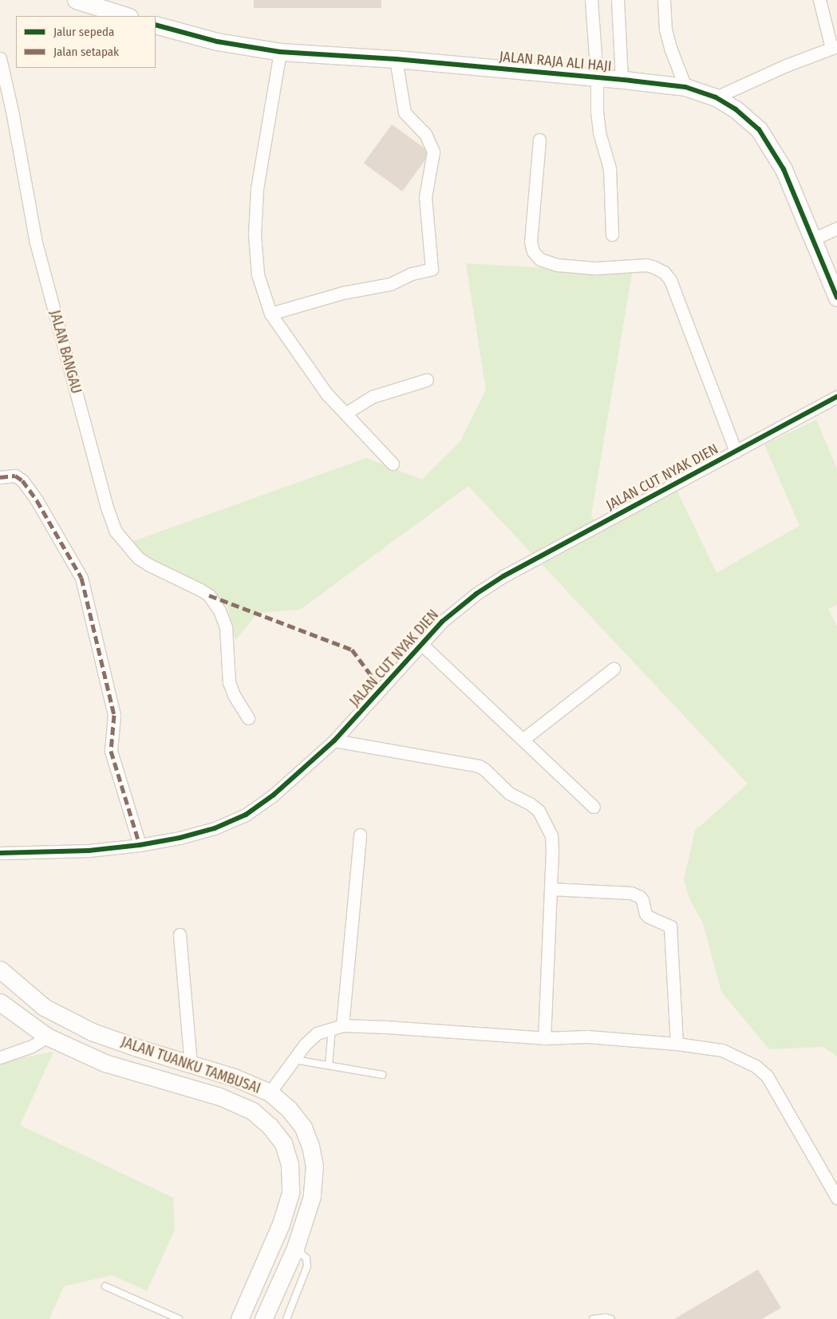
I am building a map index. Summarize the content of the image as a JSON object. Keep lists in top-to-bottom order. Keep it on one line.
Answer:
{"streets":{"main road":["JALAN RAJA ALI HAJI","JALAN TUANKU TAMBUSAI"],"street":["JALAN BANGAU","JALAN CUT NYAK DIEN"]},"legend":["Jalur sepeda","Jalan setapak"]}
